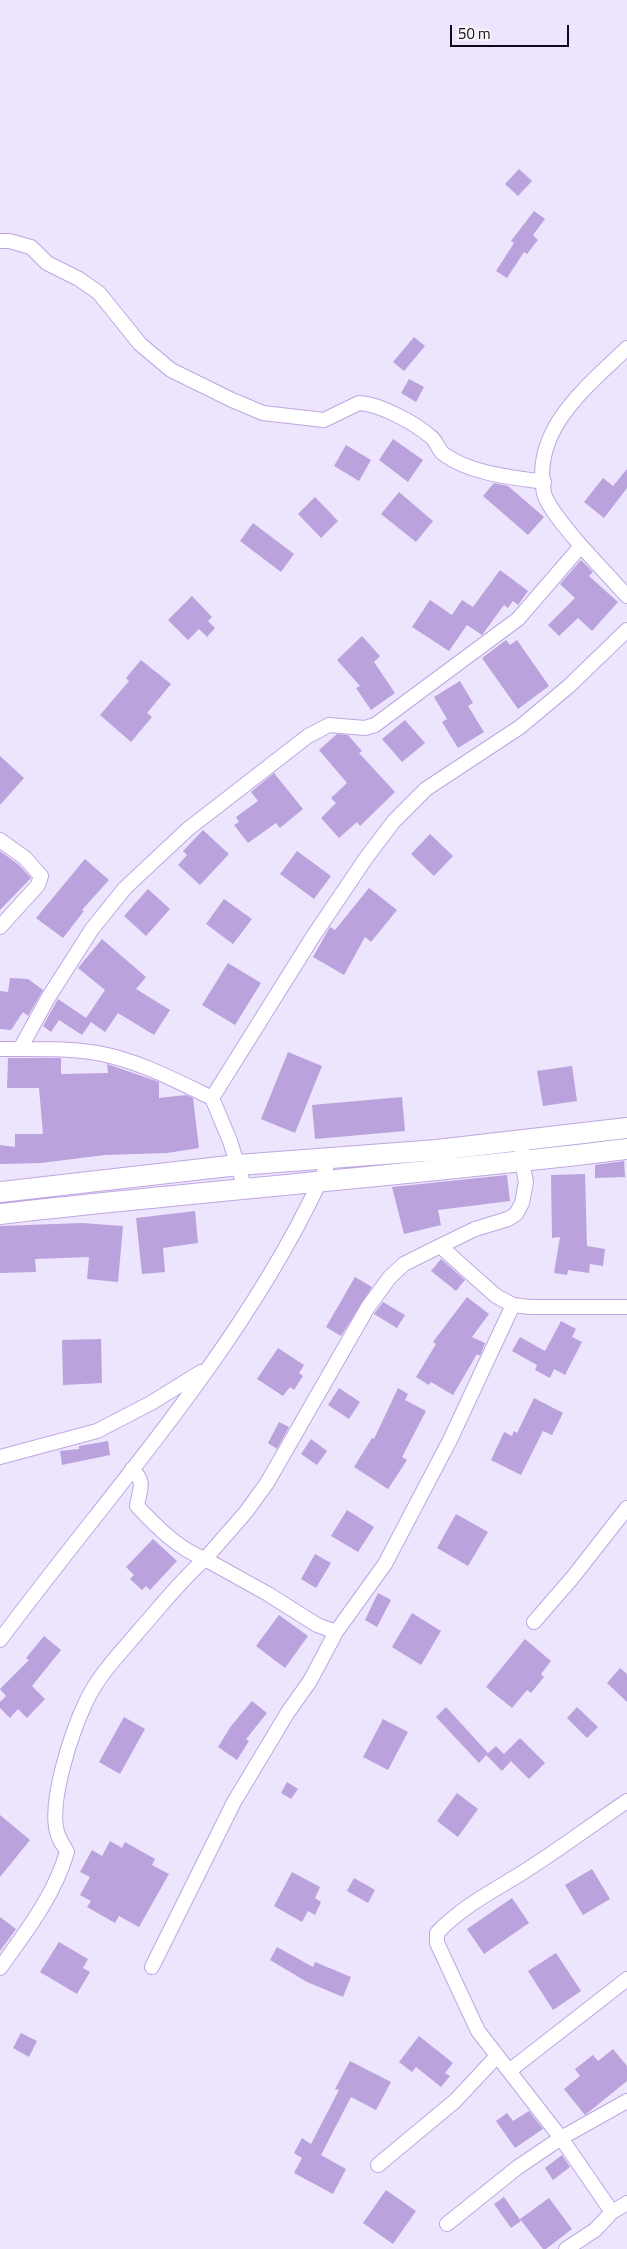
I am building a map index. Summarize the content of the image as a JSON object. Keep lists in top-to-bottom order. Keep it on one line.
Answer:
{"scale_bar":"50 m"}
